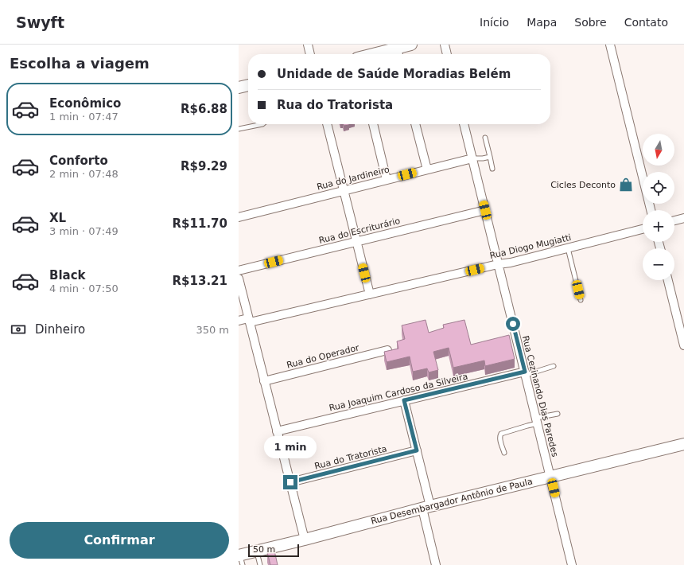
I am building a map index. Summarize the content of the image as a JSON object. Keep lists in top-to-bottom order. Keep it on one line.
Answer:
{"streets":{"main road":["Rua Desembargador Antônio de Paula"],"street":["Rua do Jardineiro","Rua do Escriturário","Rua Diogo Mugiatti","Rua do Operador","Rua Joaquim Cardoso da Silveira","Rua Cezinando Dias Paredes","Rua do Tratorista"]},"crossings":[["Rua do Jardineiro","Rua Cezinando Dias Paredes"],["Rua do Escriturário","Rua Cezinando Dias Paredes"],["Rua Diogo Mugiatti","Rua Cezinando Dias Paredes"],["Rua Joaquim Cardoso da Silveira","Rua Cezinando Dias Paredes"],["Rua Cezinando Dias Paredes","Rua Desembargador Antônio de Paula"]],"places":{"shop":["Cicles Deconto"]},"scale_bar":"50 m","north":"bottom","page":{"header":"Swyft","nav":["Início","Mapa","Sobre","Contato"],"heading":"Escolha a viagem","banner":["Unidade de Saúde Moradias Belém","Rua do Tratorista"],"list":[{"name":"Econômico","note":"1 min · 07:47","value":"R$6.88"},{"name":"Conforto","note":"2 min · 07:48","value":"R$9.29"},{"name":"XL","note":"3 min · 07:49","value":"R$11.70"},{"name":"Black","note":"4 min · 07:50","value":"R$13.21"}],"map_buttons":["+","−"],"pay":["Dinheiro","350 m"],"bubble":"1 min","buttons":"Confirmar","scale":"50 m"}}
